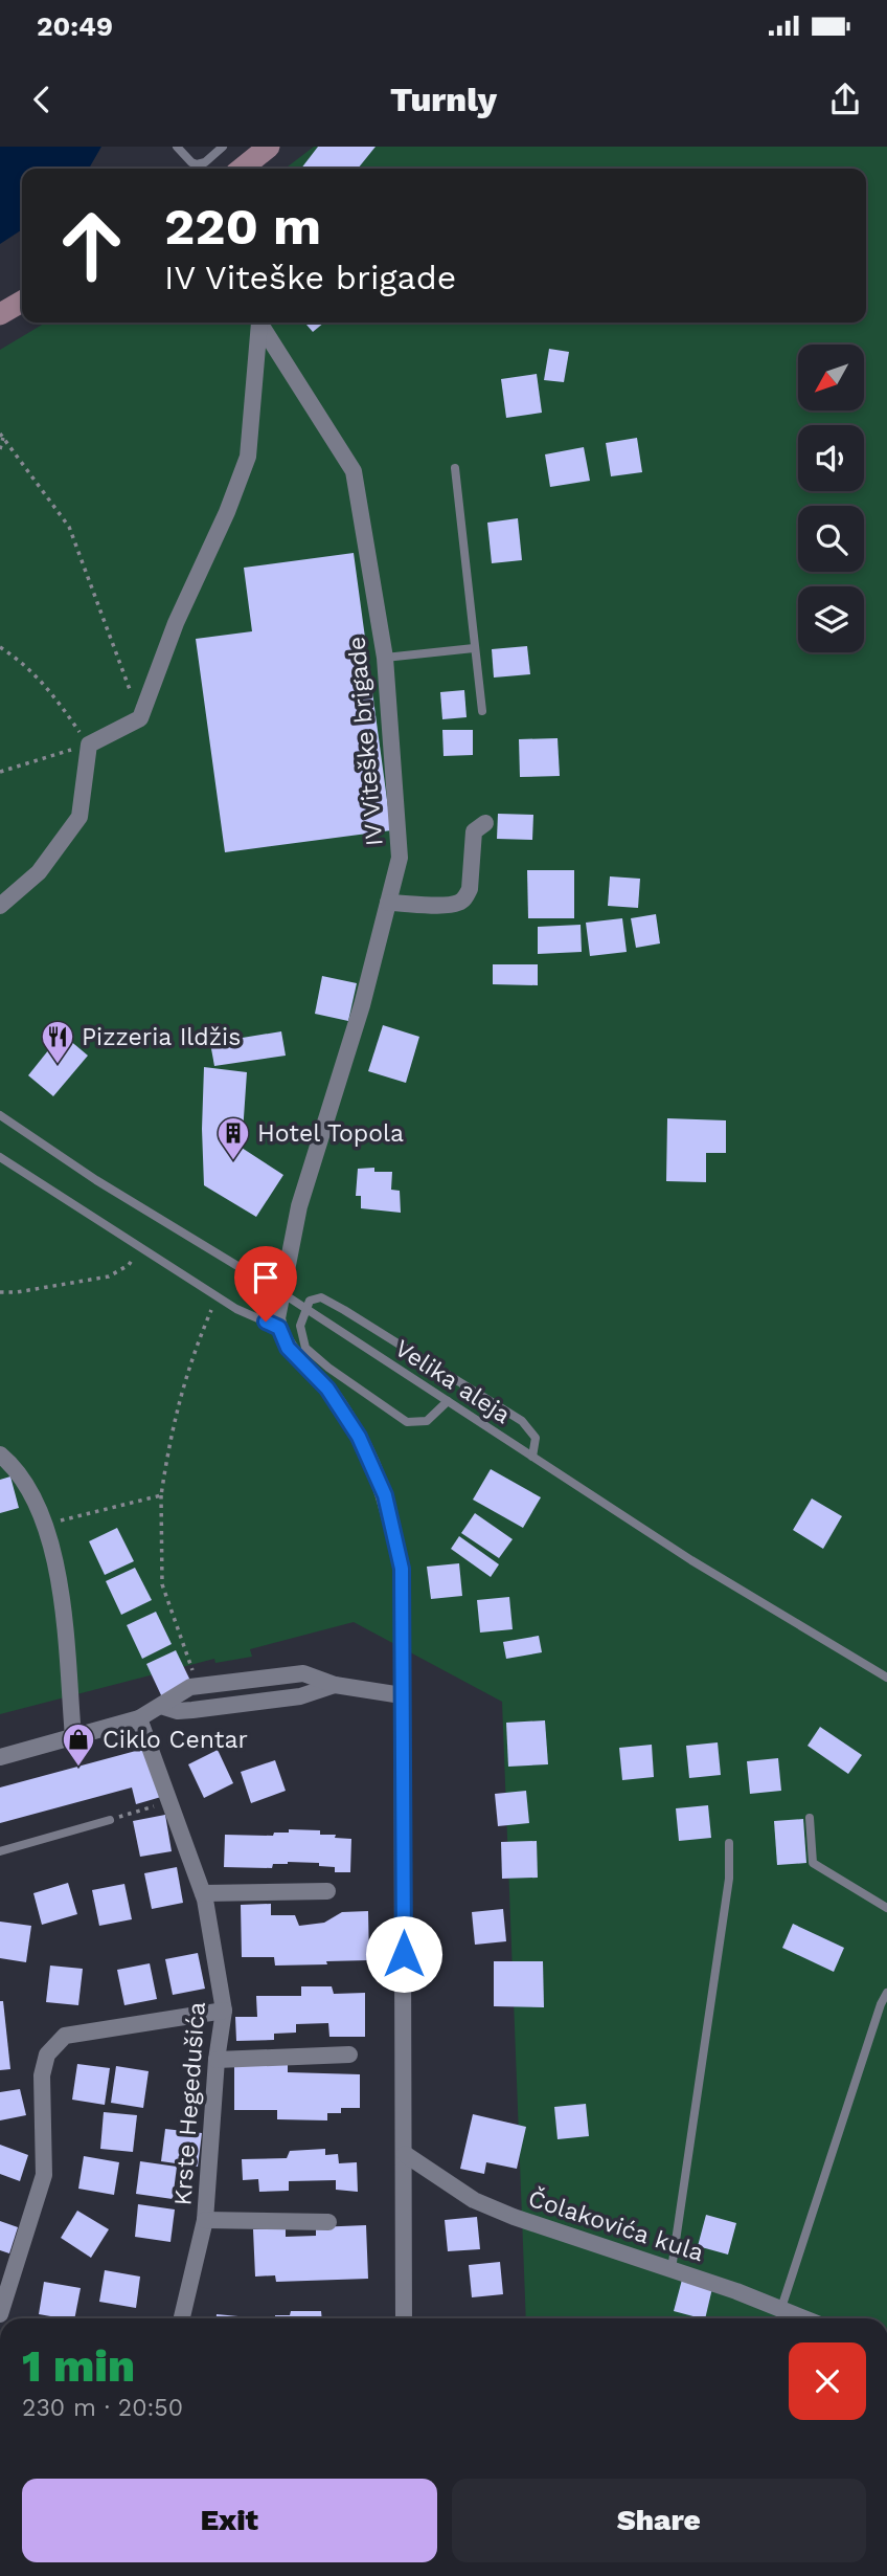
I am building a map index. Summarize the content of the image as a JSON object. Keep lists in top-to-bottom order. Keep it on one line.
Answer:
{"streets":{"street":["IV Viteške brigade","Krste Hegedušića","Čolakovića kula"],"lane":["Velika aleja"]},"crossings":[["IV Viteške brigade","Velika aleja"]],"places":{"restaurant":["Pizzeria Ildžis"],"building":["Hotel Topola"],"shop":["Ciklo Centar"]},"north":"bottom left","page":{"status":"20:49","header":"Turnly","turn":["220 m","IV Viteške brigade"],"heading":["1 min","230 m · 20:50"],"buttons":["Exit","Share"]}}
